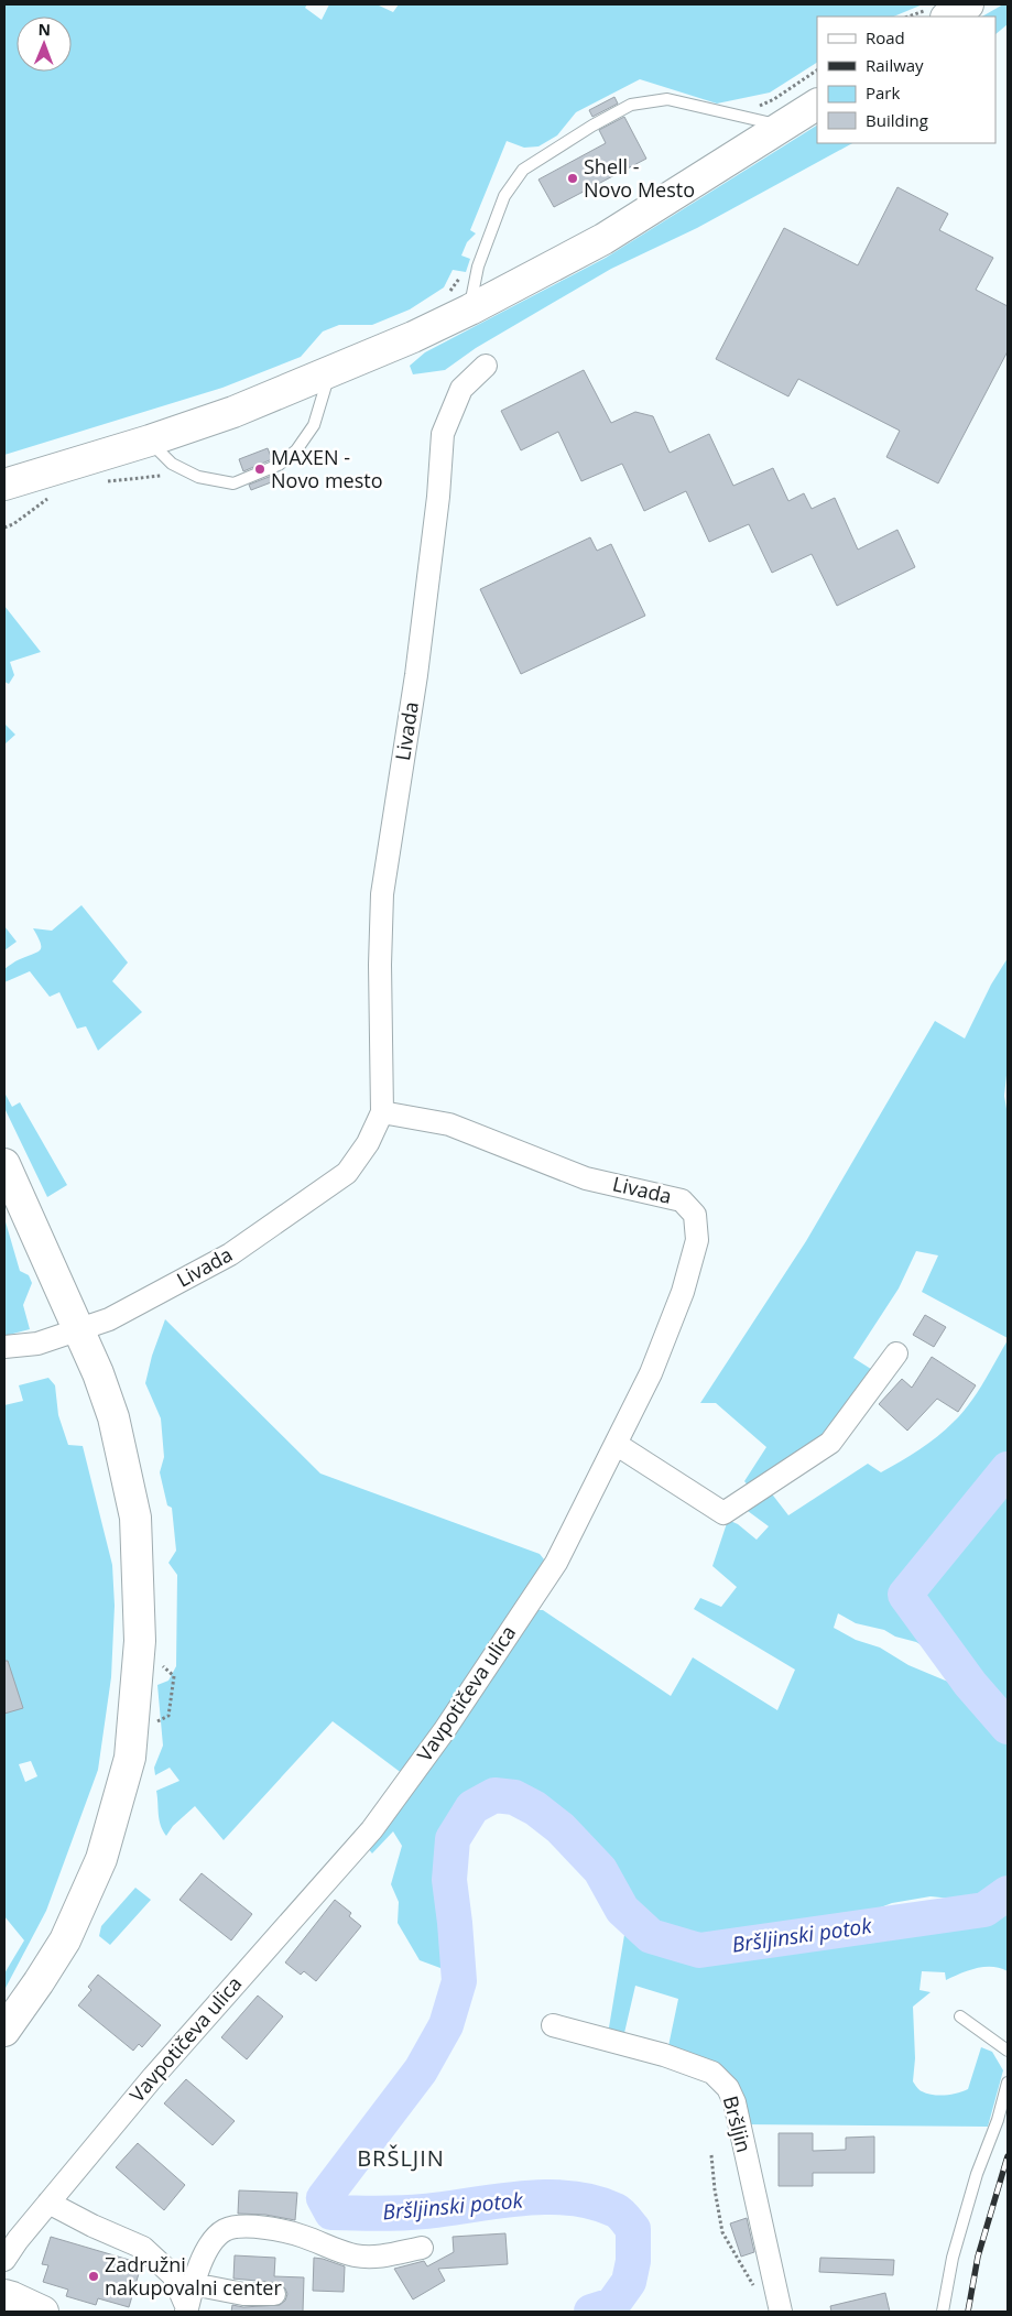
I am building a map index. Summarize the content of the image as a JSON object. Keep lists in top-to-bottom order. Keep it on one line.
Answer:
{"streets":{"street":["Livada","Vavpotičeva ulica","Bršljin"]},"crossings":[["Livada","Vavpotičeva ulica"]],"districts":["BRŠLJIN"],"water":["Bršljinski potok"],"places":["Shell - Novo Mesto","MAXEN - Novo mesto","Zadružni nakupovalni center"],"legend":["Road","Railway","Park","Building"],"north":"top"}
